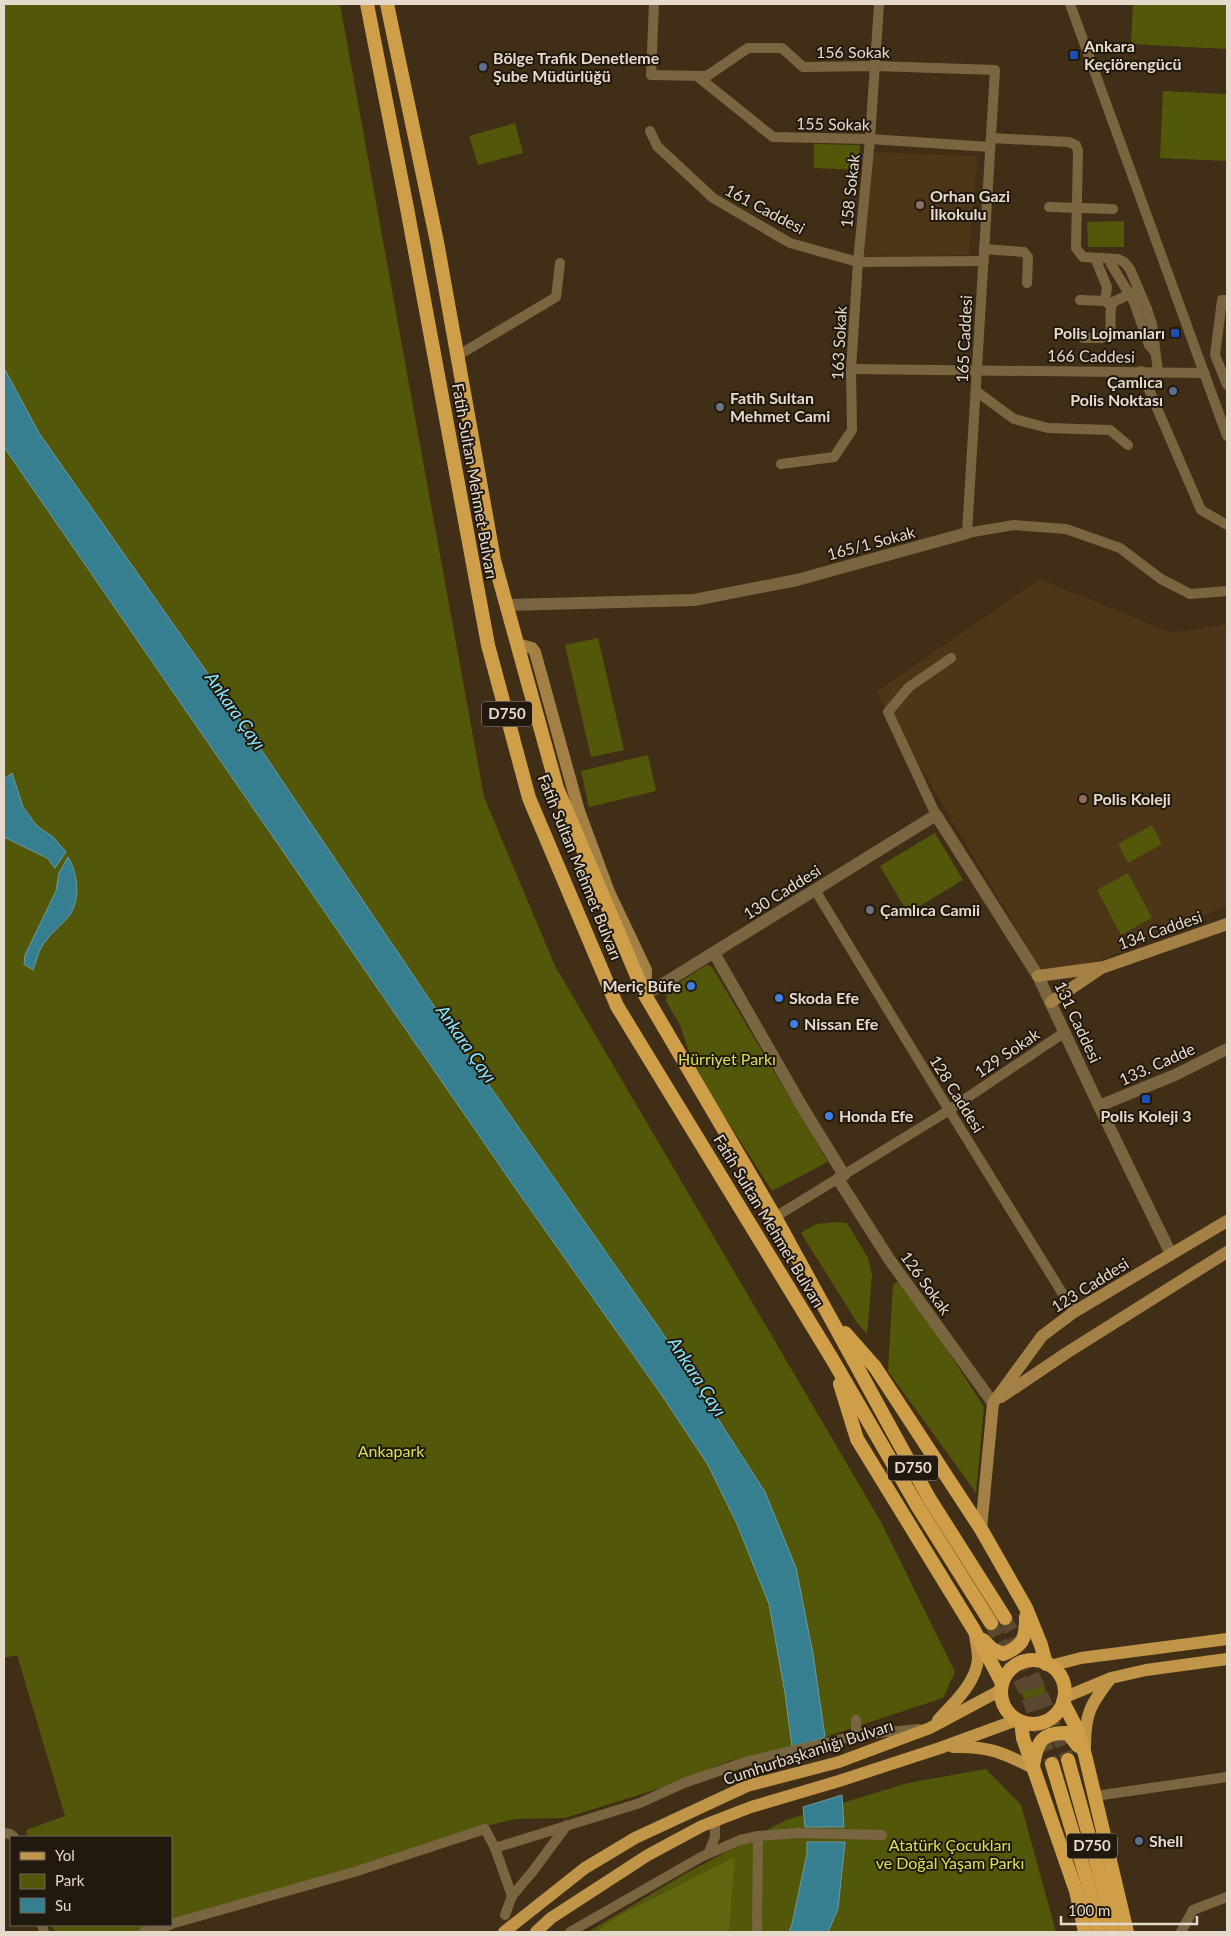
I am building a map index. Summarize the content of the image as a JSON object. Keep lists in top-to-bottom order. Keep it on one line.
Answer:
{"streets":{"highway":["Fatih Sultan Mehmet Bulvarı","D750"],"main road":["134 Caddesi","123 Caddesi","Cumhurbaşkanlığı Bulvarı"],"street":["156 Sokak","155 Sokak","158 Sokak","161 Caddesi","165 Caddesi","163 Sokak","166 Caddesi","165/1 Sokak","130 Caddesi","131 Caddesi","129 Sokak","133. Cadde","128 Caddesi","126 Sokak"]},"crossings":[["156 Sokak","155 Sokak"],["156 Sokak","158 Sokak"],["156 Sokak","165 Caddesi"],["155 Sokak","158 Sokak"],["155 Sokak","165 Caddesi"],["158 Sokak","161 Caddesi"],["158 Sokak","163 Sokak"],["161 Caddesi","165 Caddesi"],["161 Caddesi","163 Sokak"],["165 Caddesi","166 Caddesi"],["165 Caddesi","165/1 Sokak"],["163 Sokak","166 Caddesi"],["Fatih Sultan Mehmet Bulvarı","165/1 Sokak"],["Fatih Sultan Mehmet Bulvarı","130 Caddesi"],["Fatih Sultan Mehmet Bulvarı","129 Sokak"],["130 Caddesi","131 Caddesi"],["130 Caddesi","128 Caddesi"],["130 Caddesi","126 Sokak"],["134 Caddesi","131 Caddesi"],["131 Caddesi","129 Sokak"],["131 Caddesi","133. Cadde"],["131 Caddesi","123 Caddesi"],["129 Sokak","128 Caddesi"],["129 Sokak","126 Sokak"],["128 Caddesi","123 Caddesi"],["126 Sokak","123 Caddesi"]],"water":["Ankara Çayı"],"parks":["Hürriyet Parkı","Ankapark","Atatürk Çocukları ve Doğal Yaşam Parkı"],"places":{"transit":["Ankara Keçiörengücü","Polis Lojmanları","Polis Koleji 3"],"other":["Bölge Trafik Denetleme Şube Müdürlüğü","Orhan Gazi İlkokulu","Çamlıca Polis Noktası","Fatih Sultan Mehmet Cami","Polis Koleji","Çamlıca Camii","Meriç Büfe","Skoda Efe","Nissan Efe","Honda Efe","Shell"]},"legend":["Yol","Park","Su"],"scale_bar":"100 m"}
